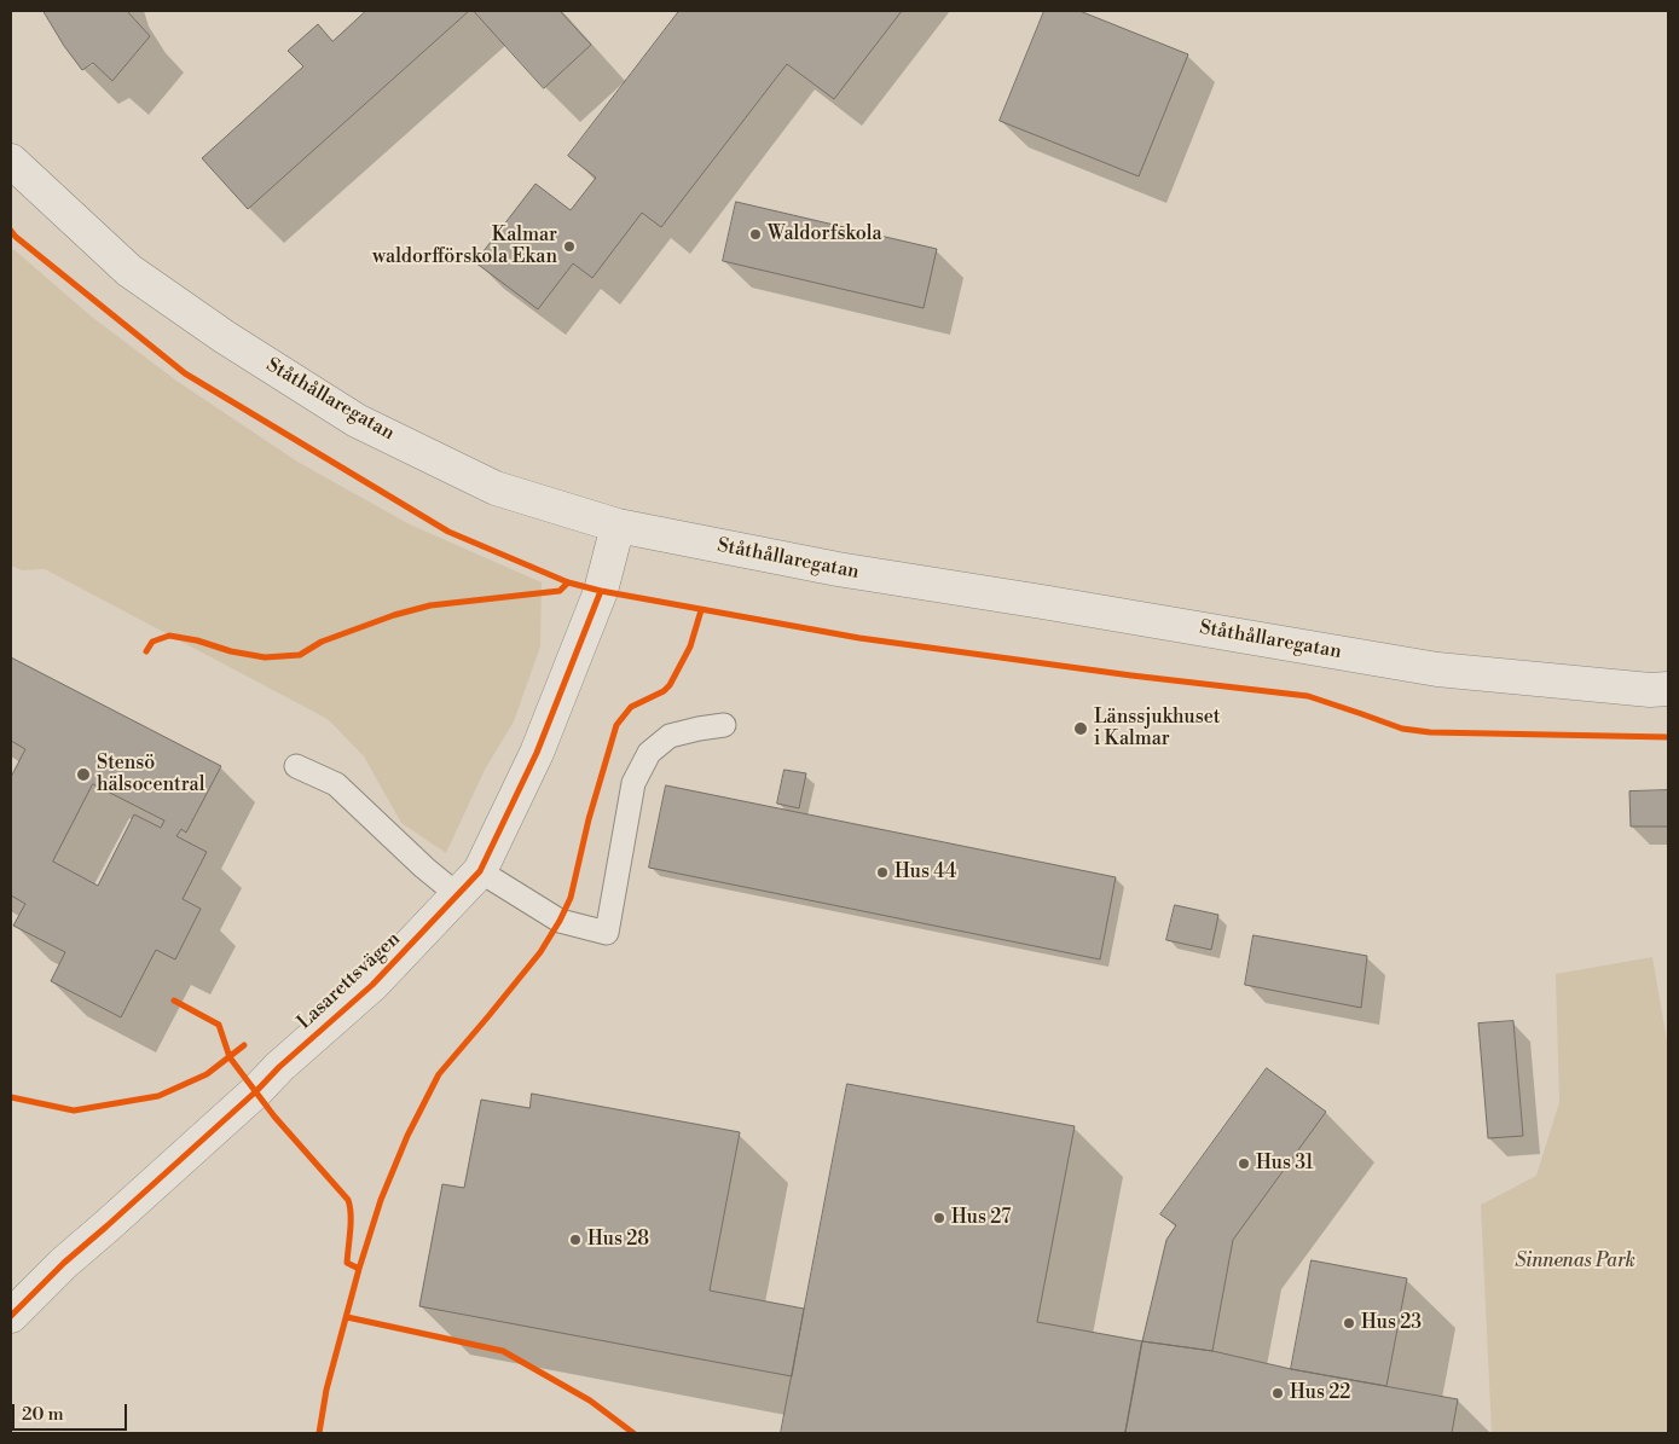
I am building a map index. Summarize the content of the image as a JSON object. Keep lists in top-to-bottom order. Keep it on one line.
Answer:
{"streets":{"street":["Ståthållaregatan","Lasarettsvägen"]},"crossings":[["Ståthållaregatan","Lasarettsvägen"]],"parks":["Sinnenas Park"],"places":["Waldorfskola","Kalmar waldorfförskola Ekan","Länssjukhuset i Kalmar","Stensö hälsocentral","Hus 44","Hus 31","Hus 27","Hus 28","Hus 23","Hus 22"],"scale_bar":"20 m"}
